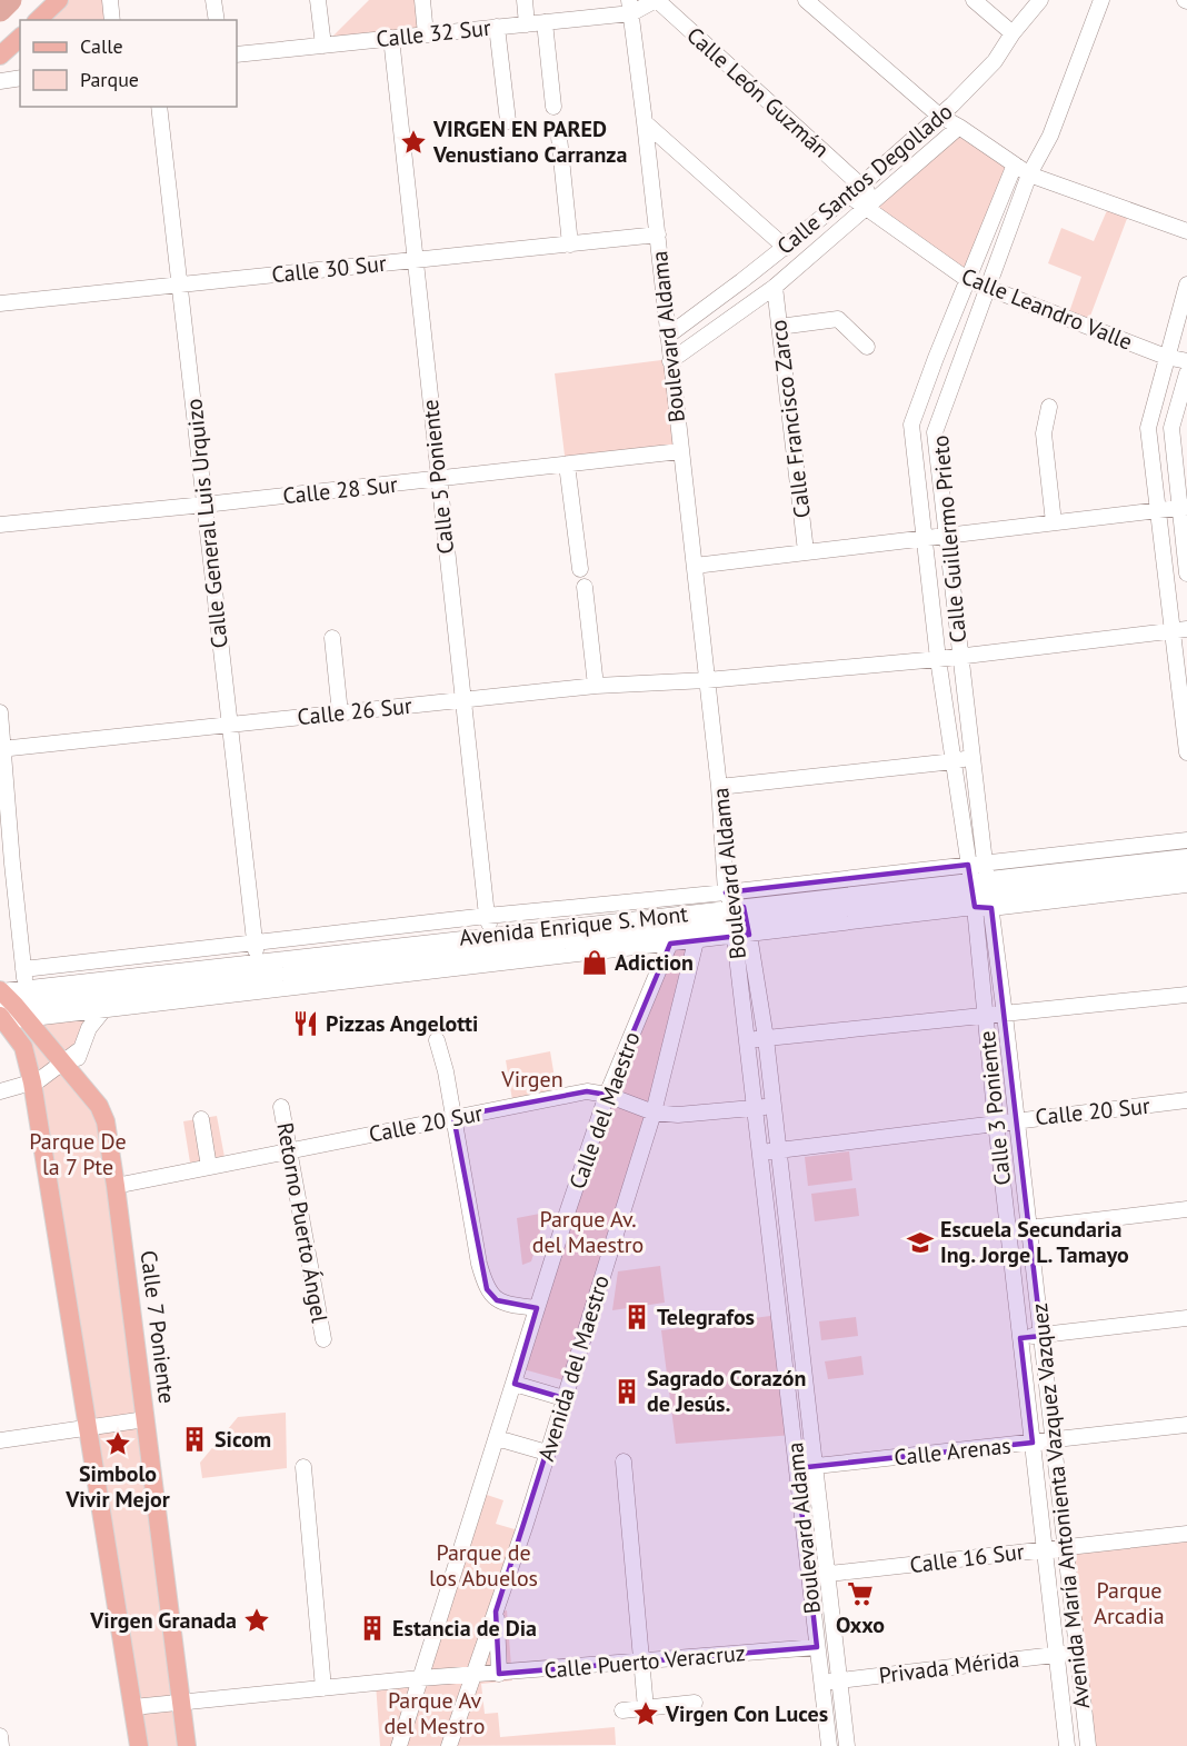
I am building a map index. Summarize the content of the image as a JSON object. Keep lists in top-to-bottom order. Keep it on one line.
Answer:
{"streets":{"main road":["Calle 7 Poniente"],"street":["Calle 32 Sur","Calle León Guzmán","Calle Santos Degollado","Calle 30 Sur","Calle Leandro Valle","Boulevard Aldama","Calle Francisco Zarco","Calle 5 Poniente","Calle 28 Sur","Calle General Luis Urquizo","Calle Guillermo Prieto","Calle 26 Sur","Avenida Enrique S. Mont","Calle 3 Poniente","Calle del Maestro","Calle 20 Sur","Retorno Puerto Ángel","Avenida del Maestro","Calle Arenas","Avenida María Antonienta Vazquez Vazquez","Calle 16 Sur","Calle Puerto Veracruz","Privada Mérida"]},"crossings":[["Calle 32 Sur","Boulevard Aldama"],["Calle 32 Sur","Calle 5 Poniente"],["Calle León Guzmán","Calle Santos Degollado"],["Calle León Guzmán","Calle Leandro Valle"],["Calle Santos Degollado","Calle Leandro Valle"],["Calle Santos Degollado","Boulevard Aldama"],["Calle Santos Degollado","Calle Francisco Zarco"],["Calle 30 Sur","Boulevard Aldama"],["Calle 30 Sur","Calle 5 Poniente"],["Calle 30 Sur","Calle General Luis Urquizo"],["Calle Leandro Valle","Calle Guillermo Prieto"],["Boulevard Aldama","Calle 28 Sur"],["Boulevard Aldama","Calle 26 Sur"],["Boulevard Aldama","Avenida Enrique S. Mont"],["Boulevard Aldama","Calle 20 Sur"],["Boulevard Aldama","Avenida del Maestro"],["Boulevard Aldama","Calle Arenas"],["Boulevard Aldama","Calle 16 Sur"],["Boulevard Aldama","Calle Puerto Veracruz"],["Boulevard Aldama","Privada Mérida"],["Calle 5 Poniente","Calle 28 Sur"],["Calle 5 Poniente","Calle 26 Sur"],["Calle 5 Poniente","Avenida Enrique S. Mont"],["Calle 28 Sur","Calle General Luis Urquizo"],["Calle General Luis Urquizo","Calle 26 Sur"],["Calle General Luis Urquizo","Avenida Enrique S. Mont"],["Calle Guillermo Prieto","Calle 26 Sur"],["Calle Guillermo Prieto","Avenida Enrique S. Mont"],["Calle Guillermo Prieto","Calle 3 Poniente"],["Calle Guillermo Prieto","Avenida María Antonienta Vazquez Vazquez"],["Avenida Enrique S. Mont","Calle 3 Poniente"],["Avenida Enrique S. Mont","Calle del Maestro"],["Avenida Enrique S. Mont","Calle 7 Poniente"],["Avenida Enrique S. Mont","Avenida del Maestro"],["Avenida Enrique S. Mont","Avenida María Antonienta Vazquez Vazquez"],["Calle 3 Poniente","Calle 20 Sur"],["Calle 3 Poniente","Calle Arenas"],["Calle 3 Poniente","Avenida María Antonienta Vazquez Vazquez"],["Calle 3 Poniente","Calle 16 Sur"],["Calle 3 Poniente","Privada Mérida"],["Calle del Maestro","Calle 20 Sur"],["Calle del Maestro","Calle Puerto Veracruz"],["Calle 20 Sur","Retorno Puerto Ángel"],["Calle 20 Sur","Calle 7 Poniente"],["Calle 20 Sur","Avenida del Maestro"],["Calle 20 Sur","Avenida María Antonienta Vazquez Vazquez"],["Calle 7 Poniente","Calle Puerto Veracruz"],["Avenida del Maestro","Calle Puerto Veracruz"],["Calle Arenas","Avenida María Antonienta Vazquez Vazquez"],["Avenida María Antonienta Vazquez Vazquez","Calle 16 Sur"],["Avenida María Antonienta Vazquez Vazquez","Privada Mérida"]],"parks":["Virgen","Parque De la 7 Pte","Parque Av. del Maestro","Parque de los Abuelos","Parque Arcadia","Parque Av del Mestro"],"places":{"place":["VIRGEN EN PARED Venustiano Carranza","Simbolo Vivir Mejor","Virgen Granada","Virgen Con Luces"],"shop":["Adiction"],"restaurant":["Pizzas Angelotti"],"school or university":["Escuela Secundaria Ing. Jorge L. Tamayo"],"building":["Telegrafos","Sagrado Corazón de Jesús.","Sicom","Estancia de Dia"],"supermarket":["Oxxo"]},"legend":["Calle","Parque"]}
